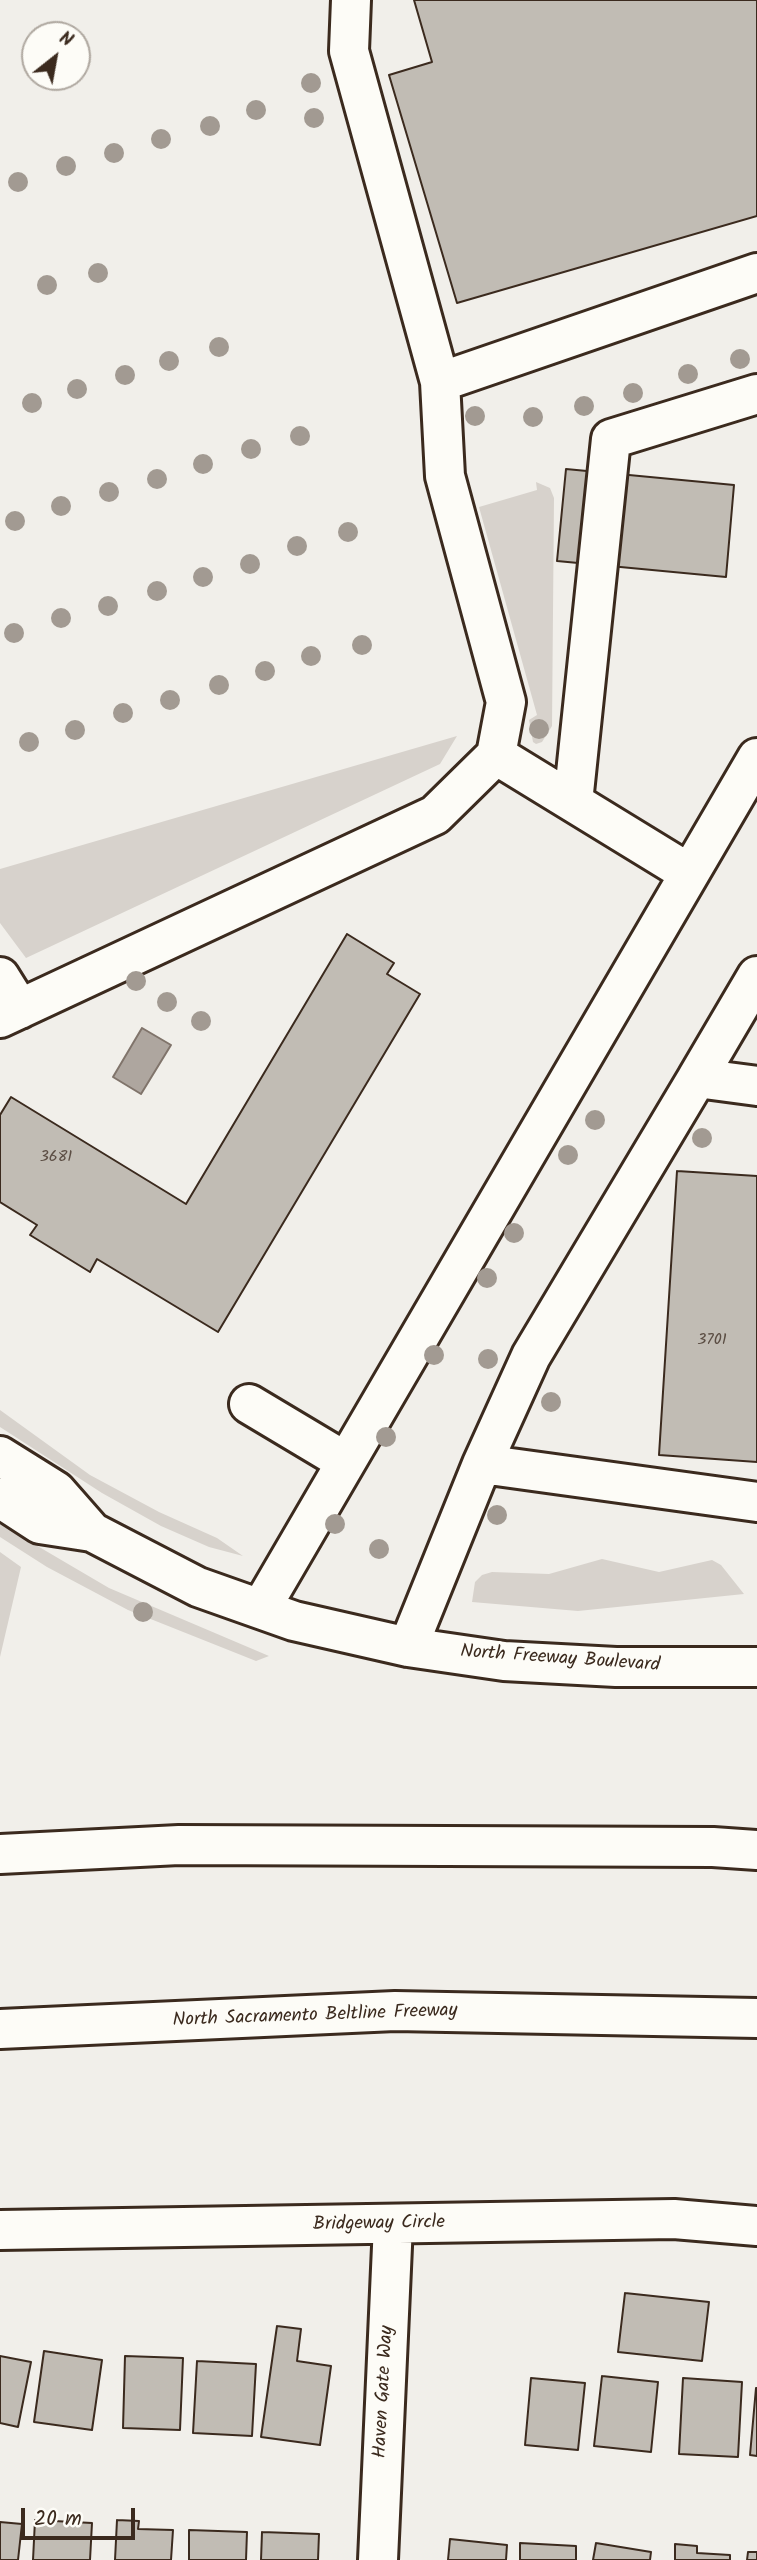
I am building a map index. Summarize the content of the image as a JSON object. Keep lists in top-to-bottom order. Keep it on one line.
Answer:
{"streets":{"main road":["North Freeway Boulevard","North Sacramento Beltline Freeway","Bridgeway Circle","Haven Gate Way"]},"crossings":[["Bridgeway Circle","Haven Gate Way"]],"house_numbers":["3681","3701"],"scale_bar":"20 m","north":"top right"}
